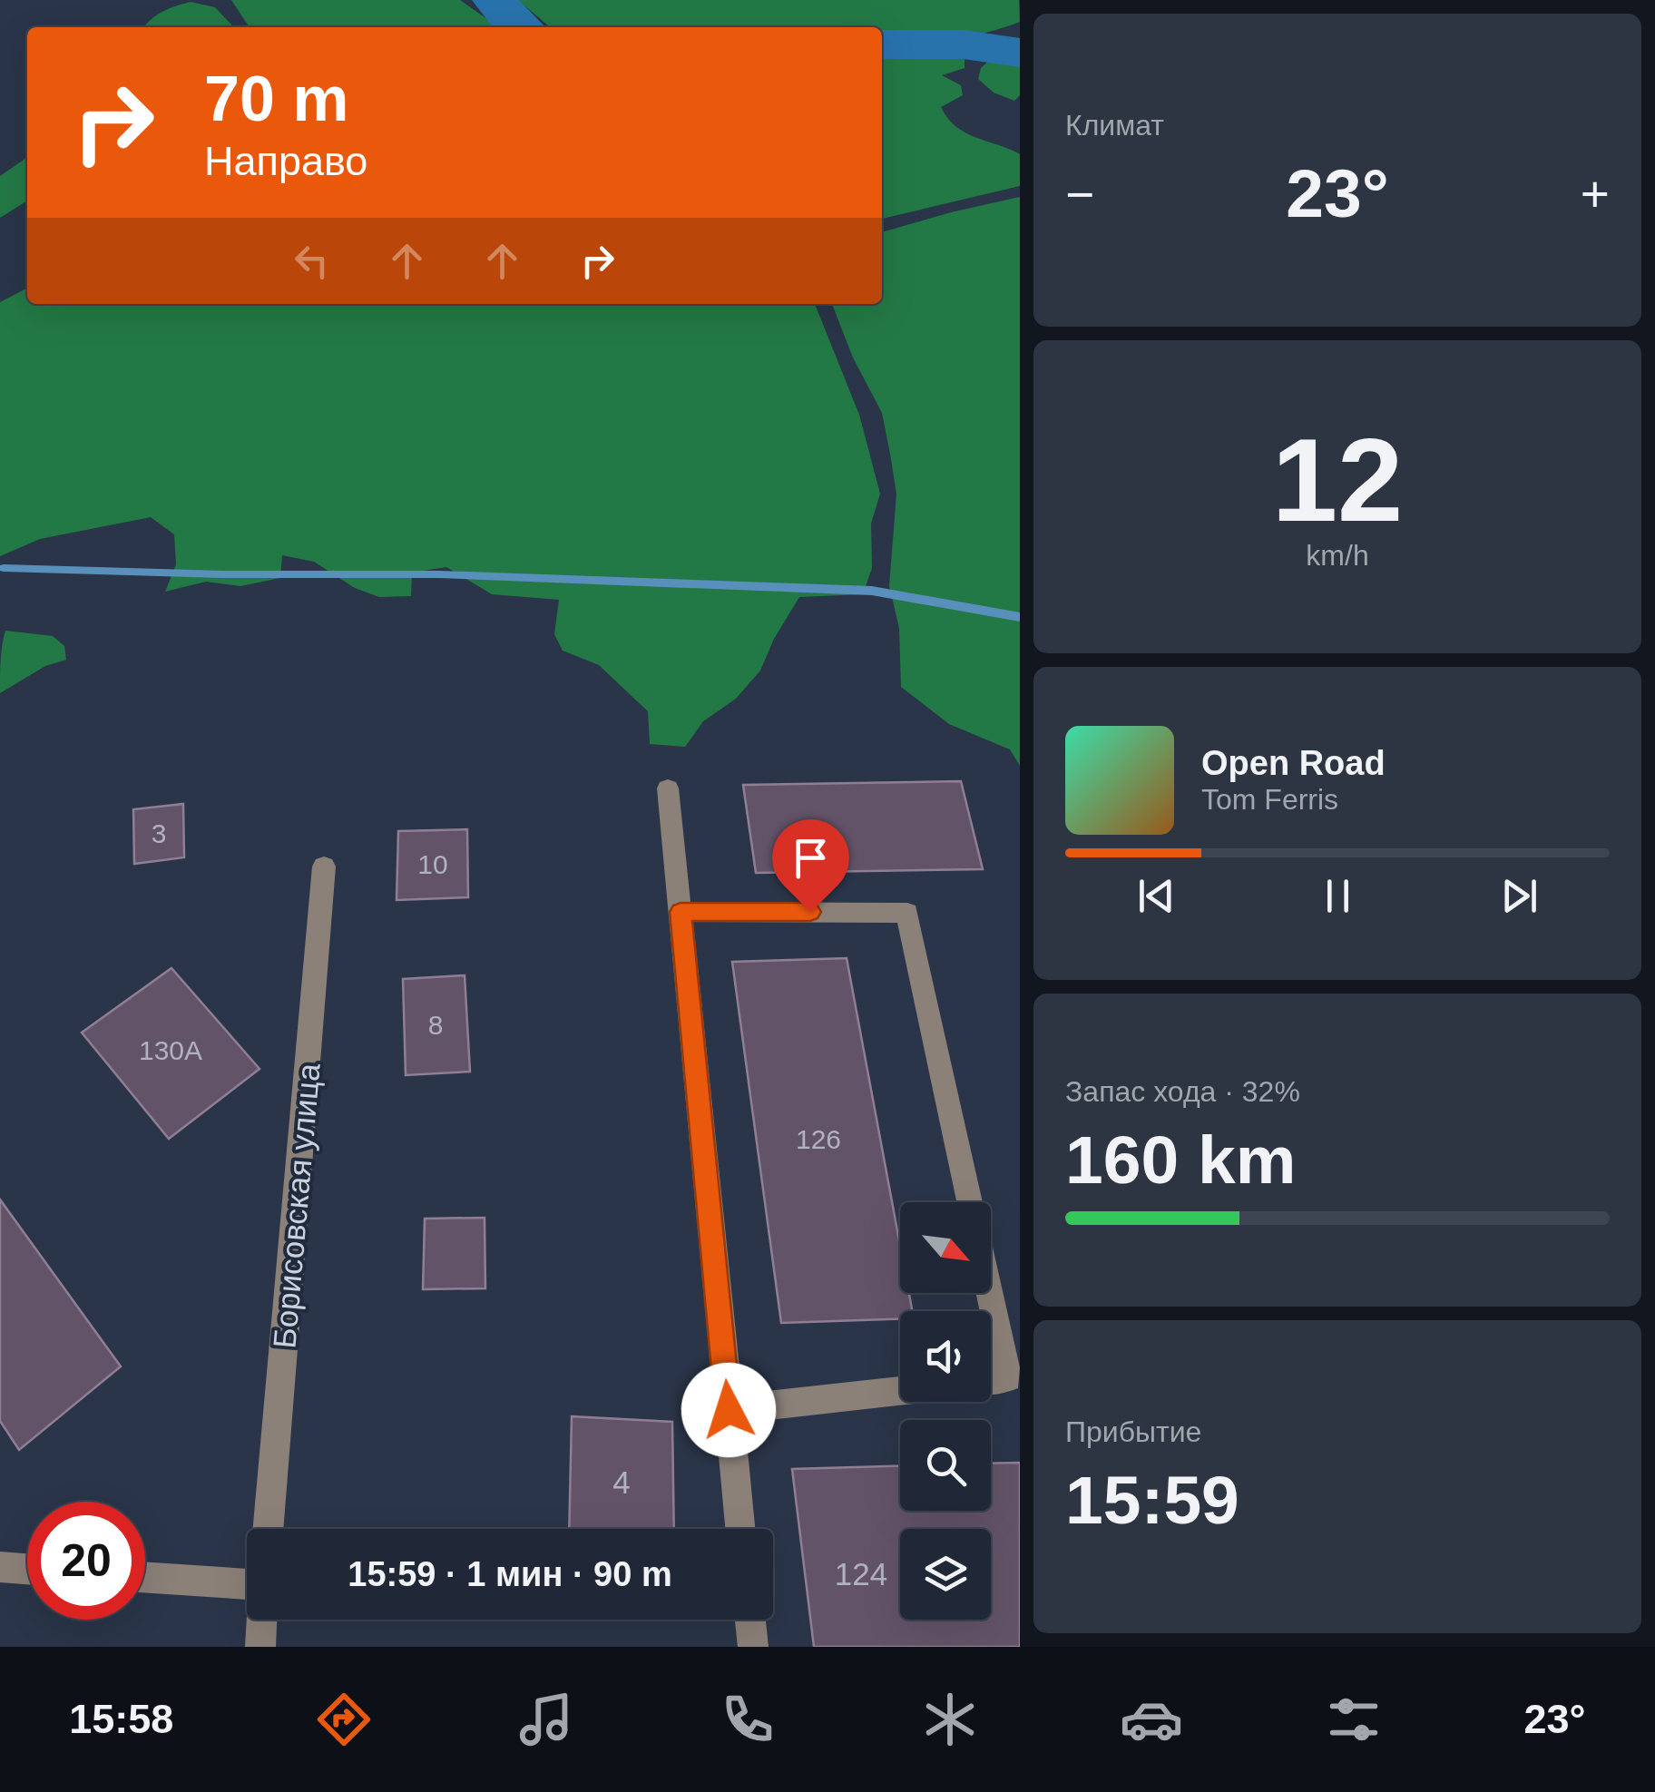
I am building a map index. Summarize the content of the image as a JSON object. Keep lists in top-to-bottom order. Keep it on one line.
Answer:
{"streets":{"street":["Борисовская улица"]},"house_numbers":["3","10","8","130А","126","4","124"],"north":"bottom right","page":{"tile":["Климат",["12","km/h"],["Запас хода · 32%","160 km"],["Прибытие","15:59"]],"turn":["70 m","Направо"],"heat":["−","23°","+"],"song":["Open Road","Tom Ferris"],"limit":"20","trip":"15:59 · 1 мин · 90 m","tabs":["15:58","23°"]}}
